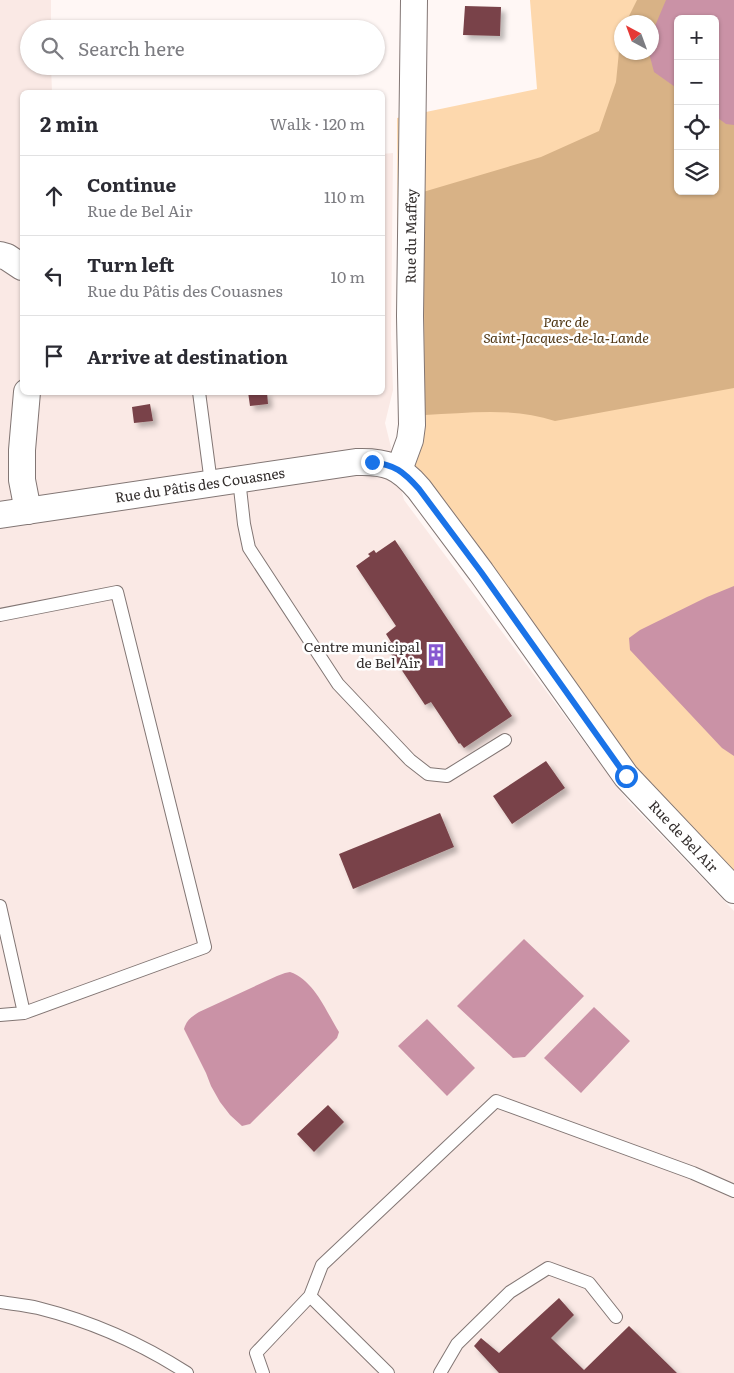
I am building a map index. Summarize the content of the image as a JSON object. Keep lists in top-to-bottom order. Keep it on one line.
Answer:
{"streets":{"street":["Rue du Maffey","Rue du Pâtis des Couasnes","Rue de Bel Air"]},"crossings":[["Rue du Maffey","Rue du Pâtis des Couasnes"],["Rue du Maffey","Rue de Bel Air"],["Rue du Pâtis des Couasnes","Rue de Bel Air"]],"parks":["Parc de Saint-Jacques-de-la-Lande"],"places":{"building":["Centre municipal de Bel Air"]},"north":"top left","page":{"map_buttons":["+","−"],"search":"Search here","heading":["2 min","Walk · 120 m"],"list":[["Continue","Rue de Bel Air","110 m"],["Turn left","Rue du Pâtis des Couasnes","10 m"],"Arrive at destination"]}}
